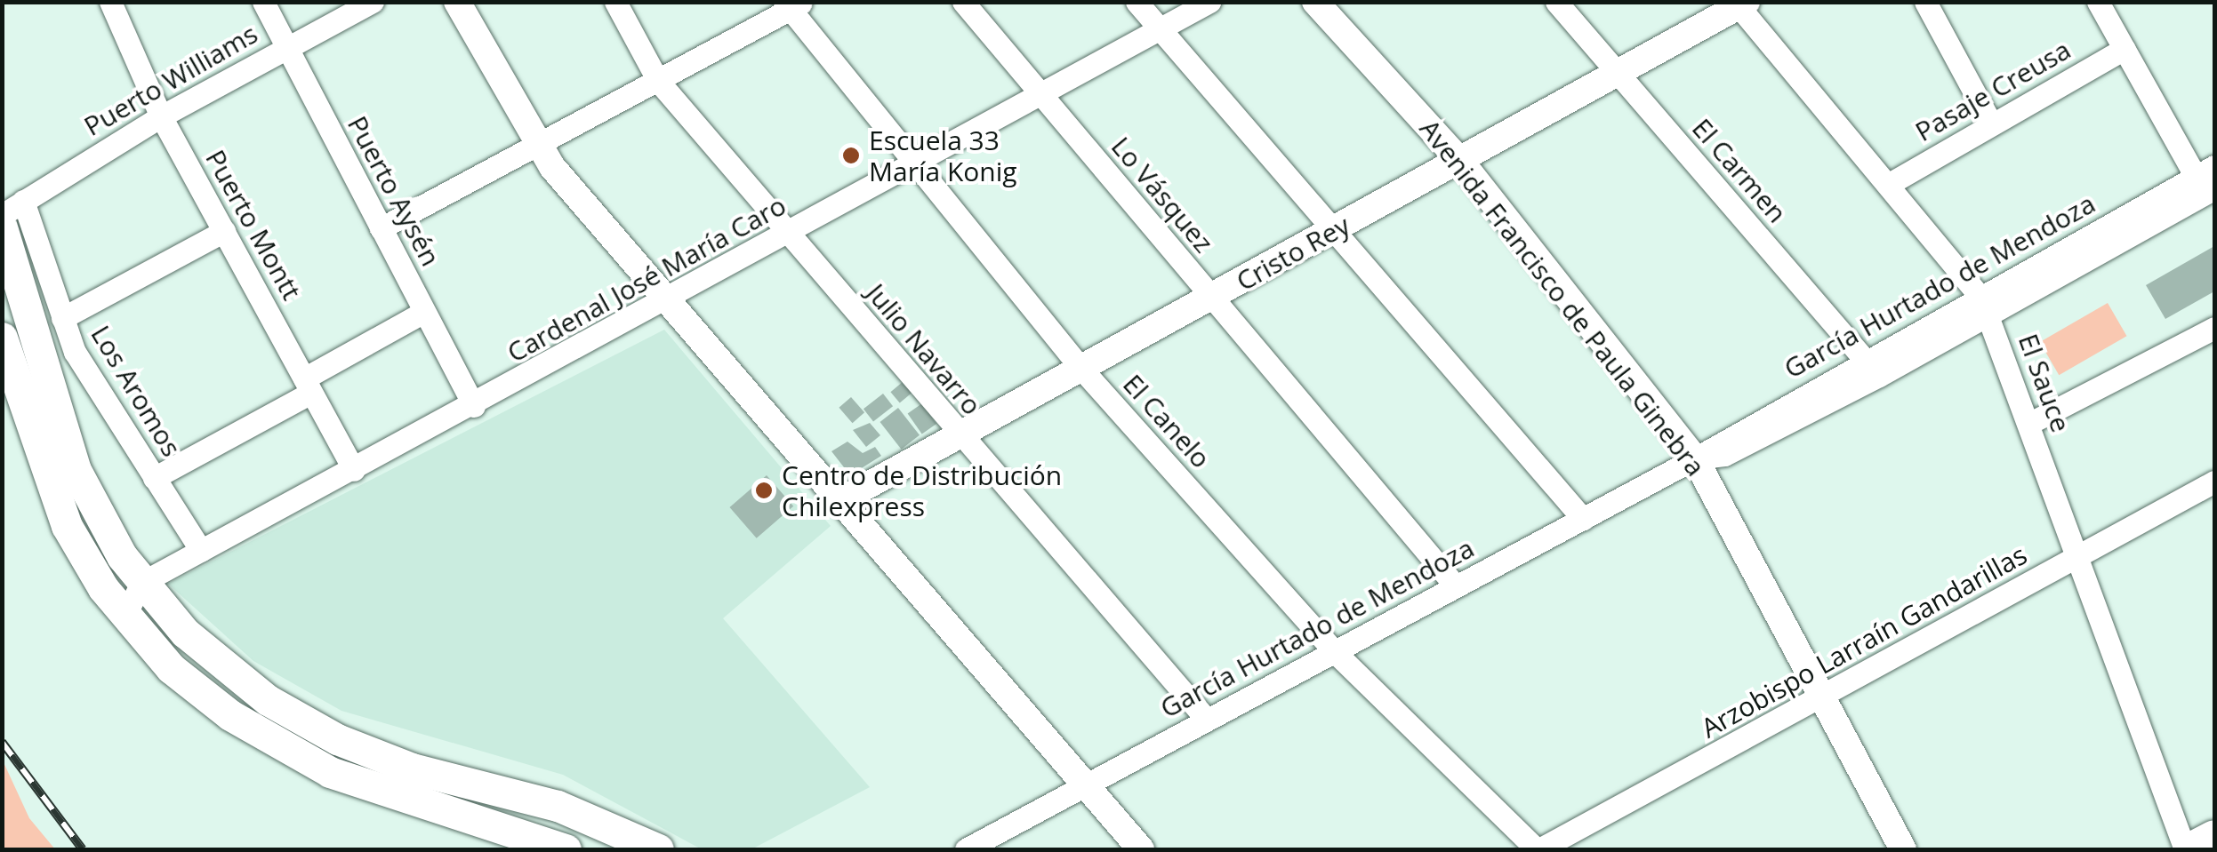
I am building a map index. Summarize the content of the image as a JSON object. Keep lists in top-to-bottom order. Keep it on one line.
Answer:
{"streets":{"street":["Puerto Williams","Pasaje Creusa","El Carmen","Puerto Aysén","Lo Vásquez","Puerto Montt","Cristo Rey","Cardenal José María Caro","García Hurtado de Mendoza","Avenida Francisco de Paula Ginebra","Julio Navarro","El Sauce","Los Aromos","El Canelo","Arzobispo Larraín Gandarillas"]},"crossings":[["Puerto Williams","Puerto Aysén"],["Puerto Williams","Puerto Montt"],["Puerto Williams","Los Aromos"],["Pasaje Creusa","El Sauce"],["El Carmen","Cristo Rey"],["El Carmen","García Hurtado de Mendoza"],["Puerto Aysén","Cardenal José María Caro"],["Lo Vásquez","Cristo Rey"],["Lo Vásquez","Cardenal José María Caro"],["Lo Vásquez","García Hurtado de Mendoza"],["Puerto Montt","Cardenal José María Caro"],["Cristo Rey","Avenida Francisco de Paula Ginebra"],["Cristo Rey","Julio Navarro"],["Cristo Rey","El Sauce"],["Cristo Rey","El Canelo"],["Cardenal José María Caro","Julio Navarro"],["Cardenal José María Caro","Los Aromos"],["Cardenal José María Caro","El Canelo"],["García Hurtado de Mendoza","Avenida Francisco de Paula Ginebra"],["García Hurtado de Mendoza","Julio Navarro"],["García Hurtado de Mendoza","El Sauce"],["García Hurtado de Mendoza","El Canelo"],["Avenida Francisco de Paula Ginebra","Arzobispo Larraín Gandarillas"],["El Sauce","Arzobispo Larraín Gandarillas"],["El Canelo","Arzobispo Larraín Gandarillas"]],"places":["Escuela 33 María Konig","Centro de Distribución Chilexpress"]}
